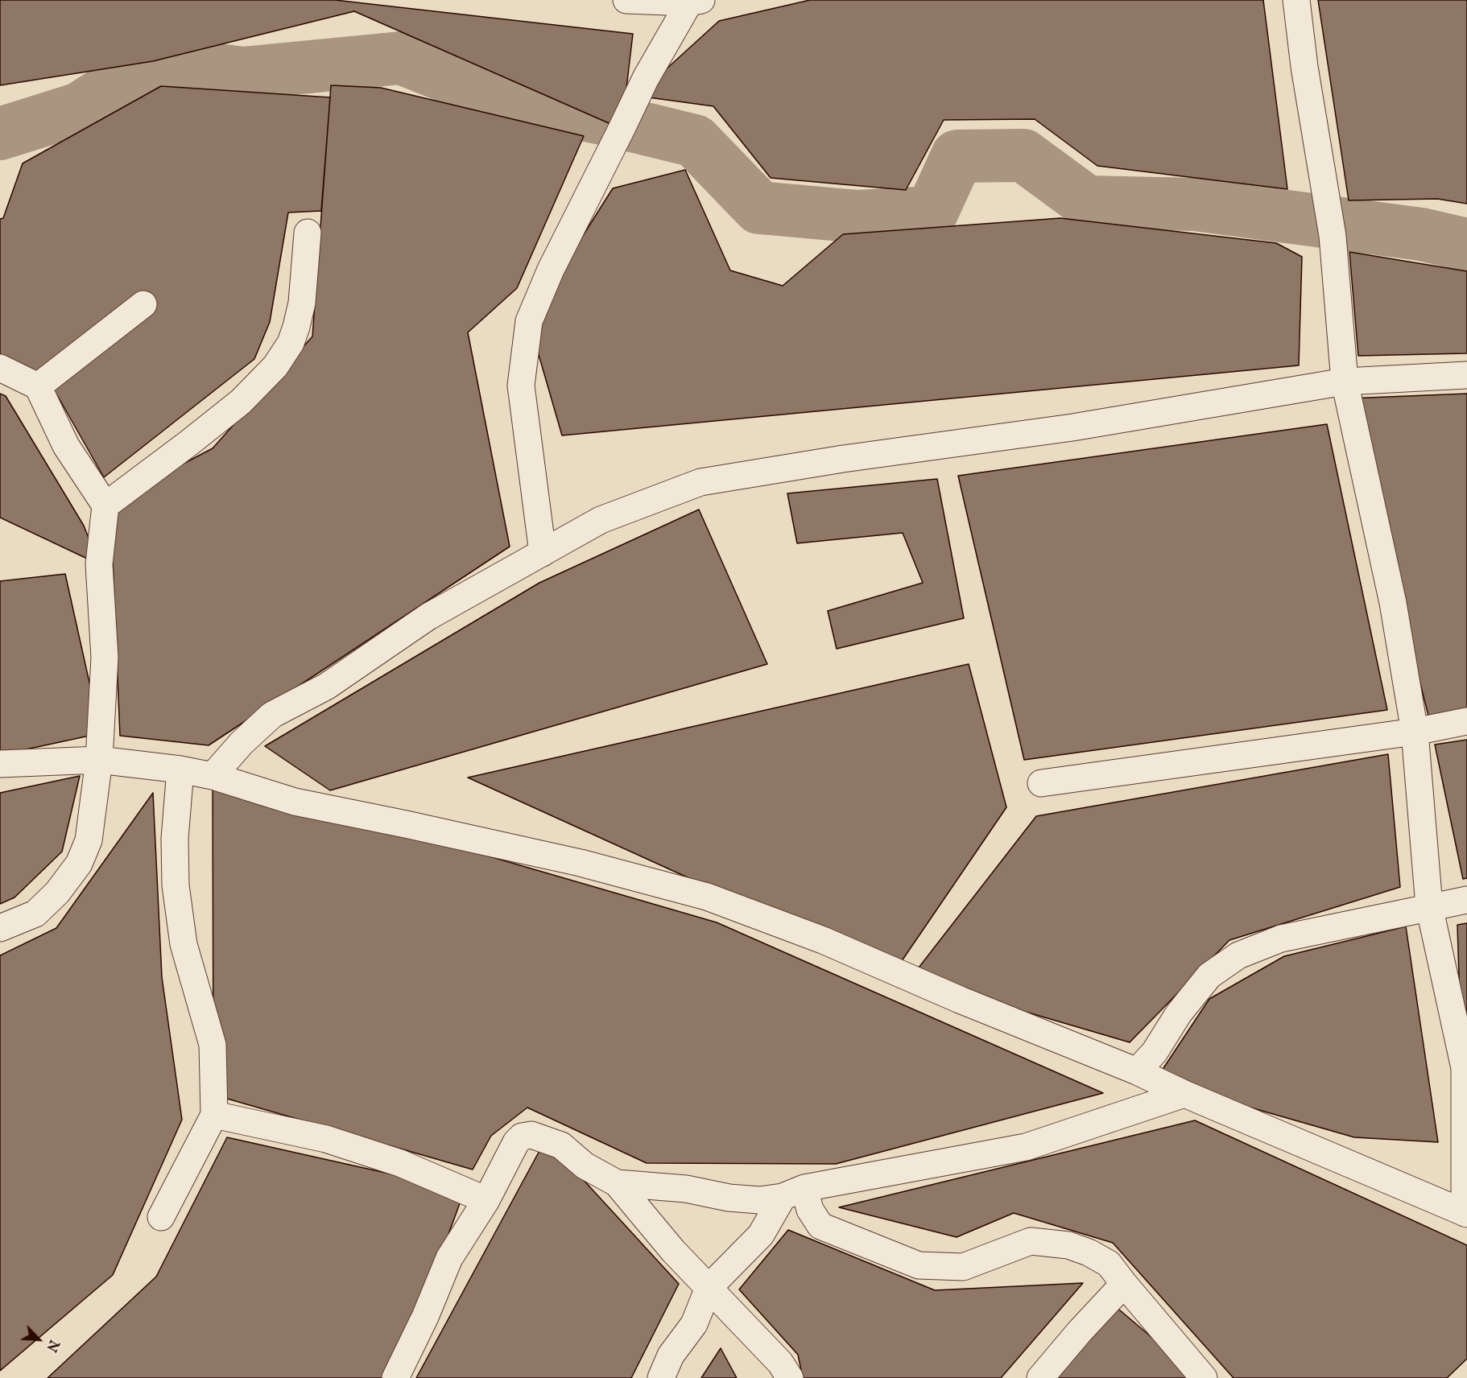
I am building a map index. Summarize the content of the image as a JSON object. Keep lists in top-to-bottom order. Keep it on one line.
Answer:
{"north":"bottom right"}
